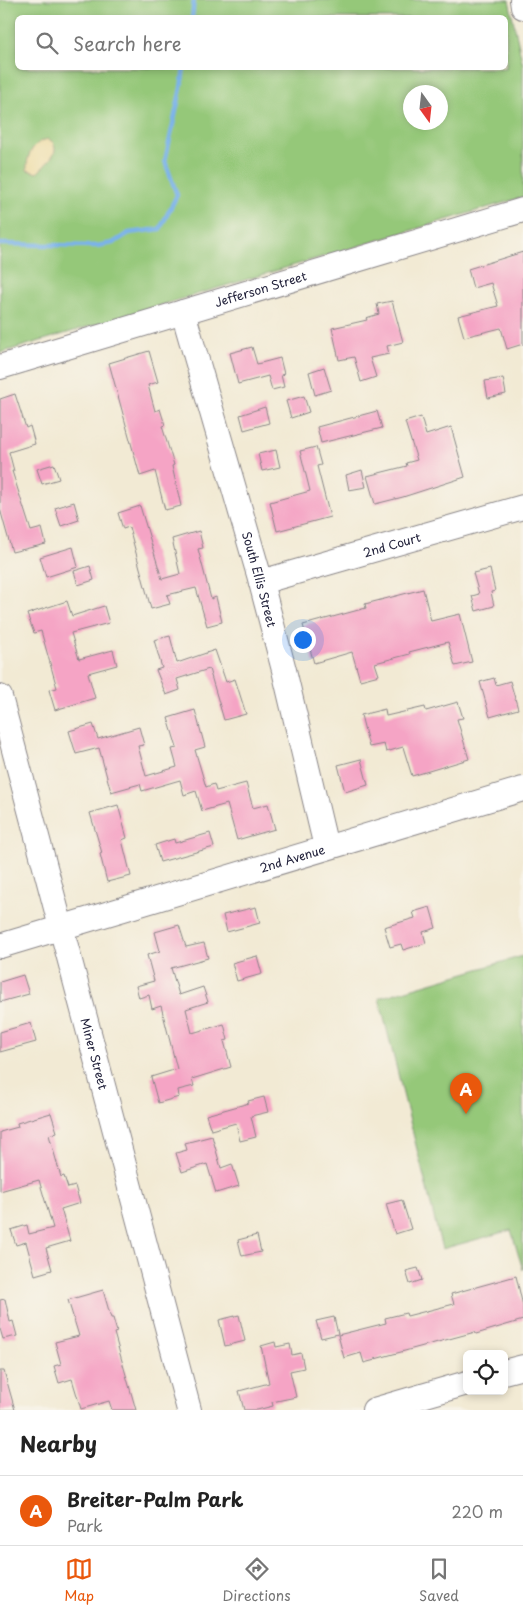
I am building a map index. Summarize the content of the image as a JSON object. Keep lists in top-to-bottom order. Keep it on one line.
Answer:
{"streets":{"street":["Jefferson Street","2nd Court","South Ellis Street","2nd Avenue","Miner Street"]},"crossings":[["Jefferson Street","South Ellis Street"],["2nd Court","South Ellis Street"],["South Ellis Street","2nd Avenue"],["2nd Avenue","Miner Street"]],"north":"bottom","page":{"search":"Search here","pins":"A","heading":"Nearby","list":[{"mark":"A","name":"Breiter-Palm Park","note":"Park","value":"220 m"}],"nav":["Map","Directions","Saved"]}}
